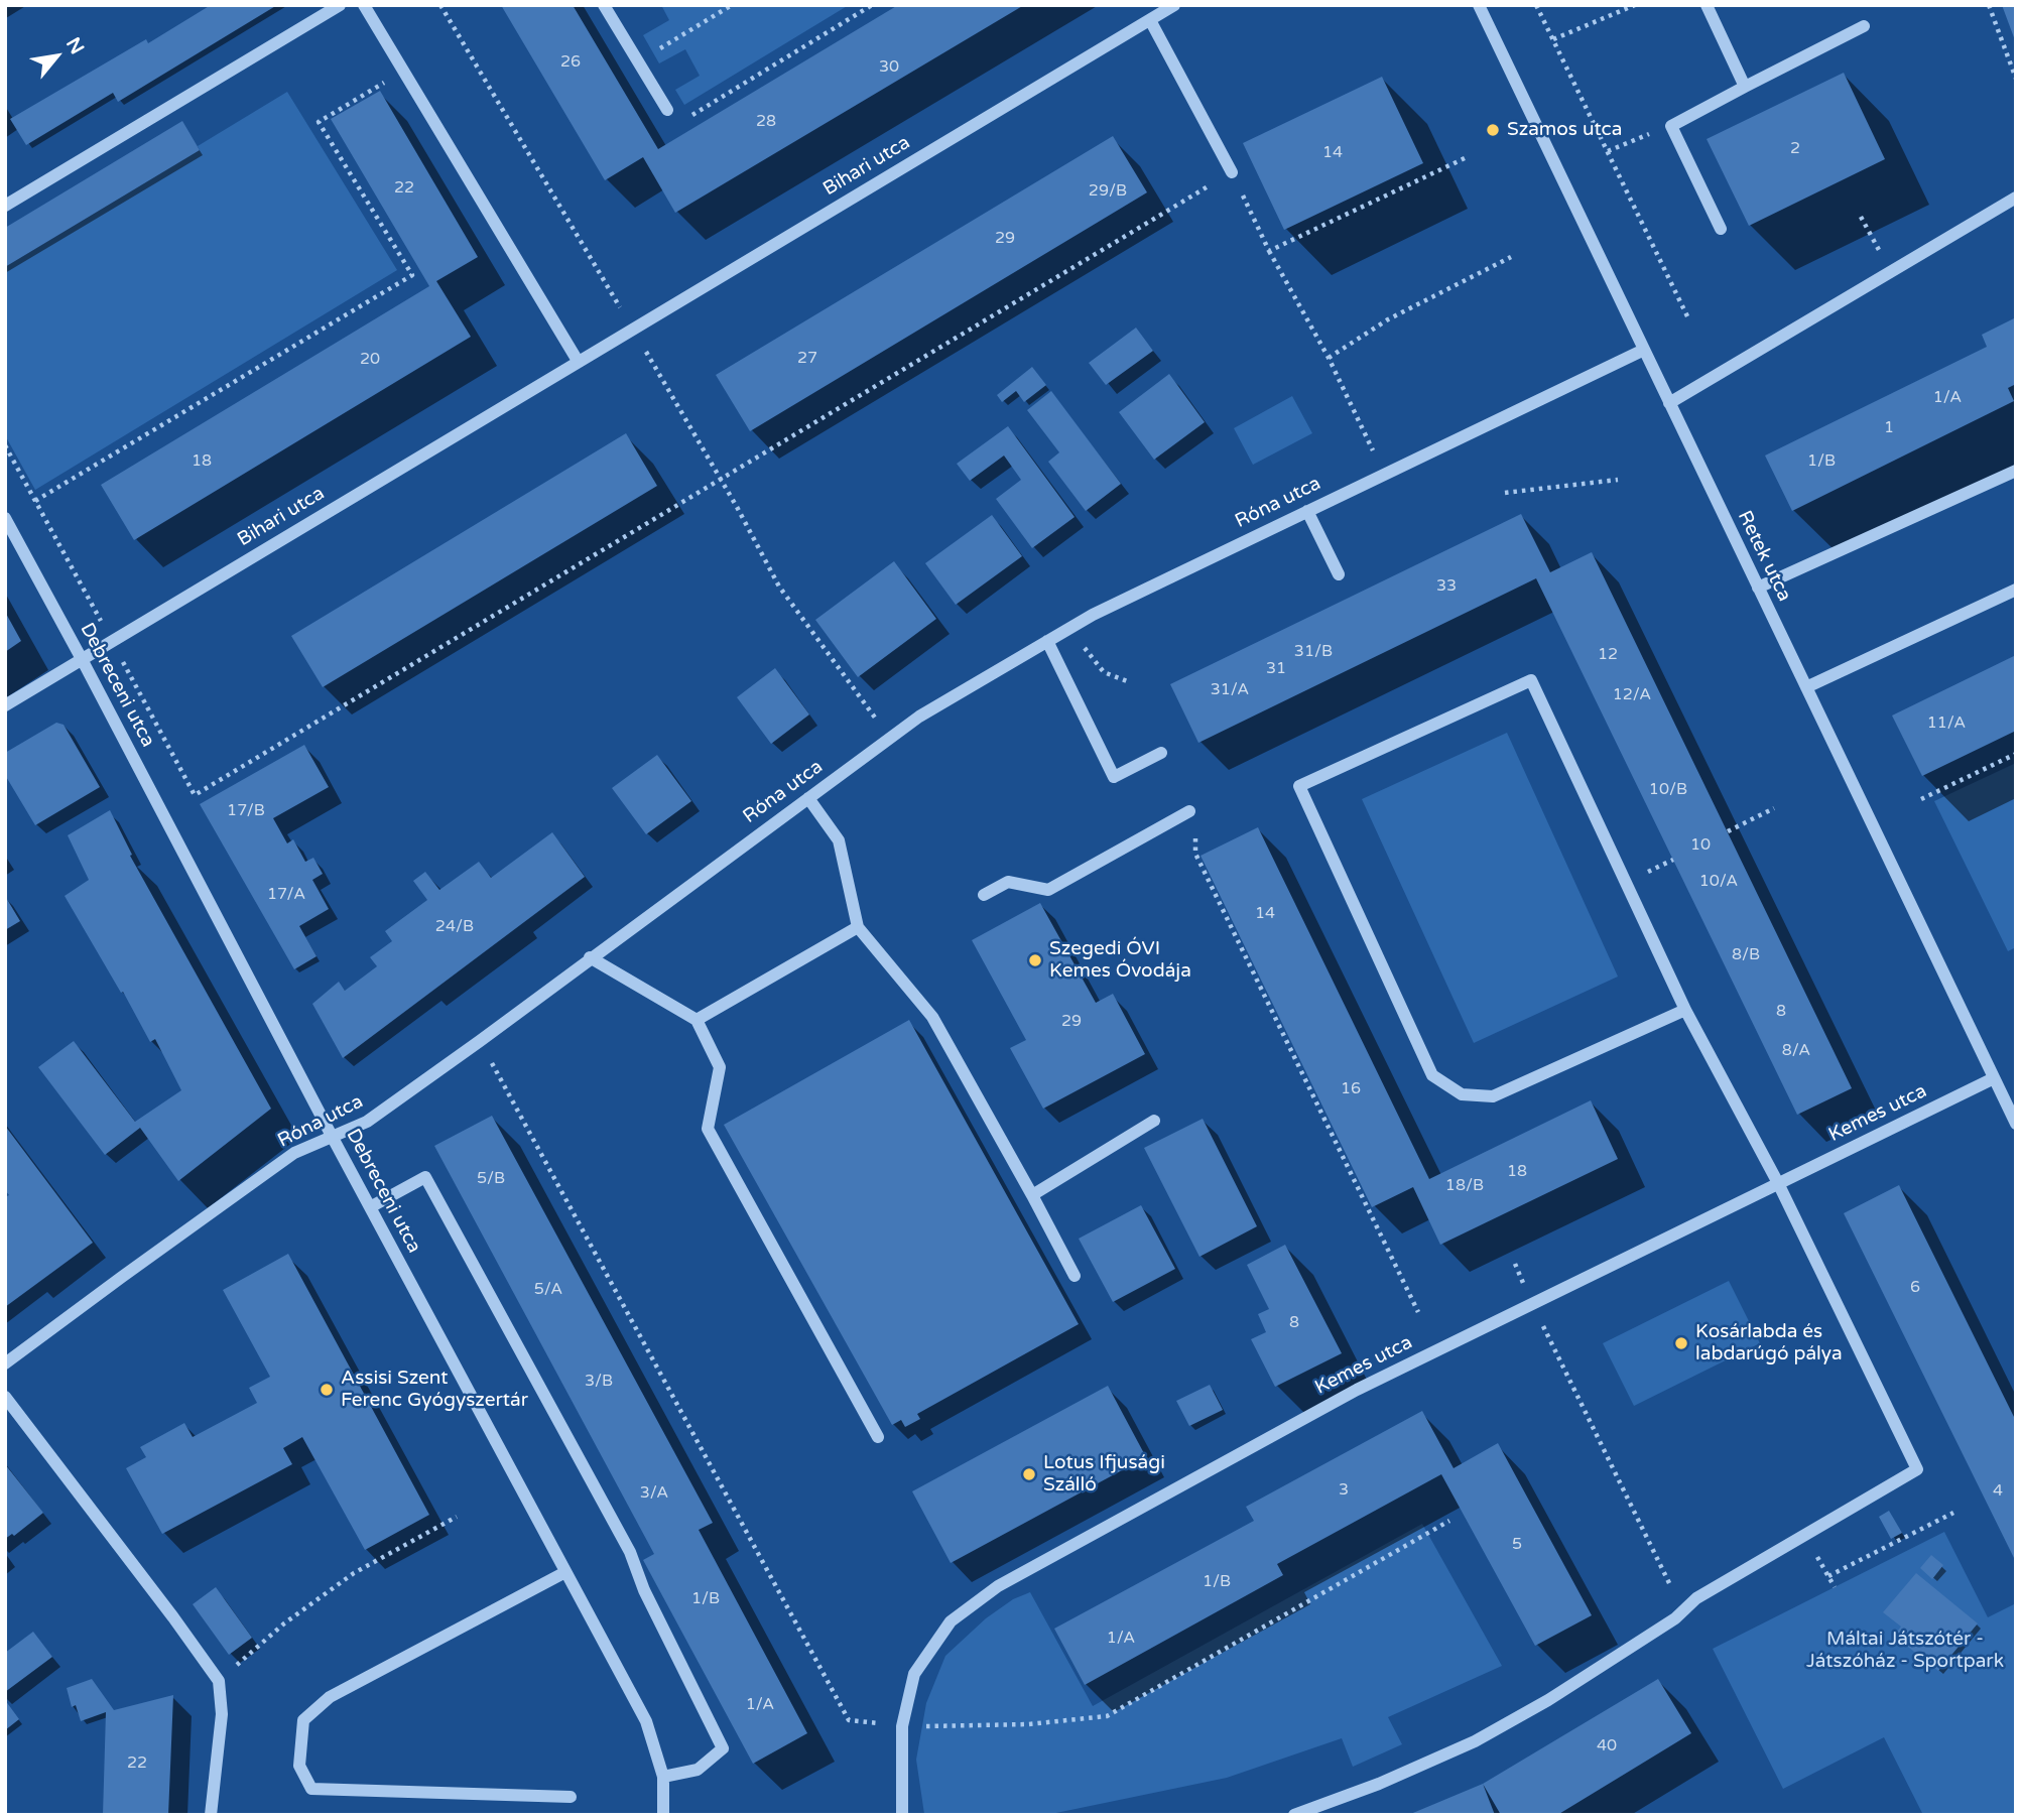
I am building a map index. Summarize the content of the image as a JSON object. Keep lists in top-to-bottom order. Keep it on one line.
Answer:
{"streets":{"street":["Bihari utca","Róna utca","Retek utca","Debreceni utca","Kemes utca"]},"crossings":[["Bihari utca","Debreceni utca"],["Róna utca","Retek utca"],["Róna utca","Debreceni utca"],["Retek utca","Kemes utca"]],"parks":["Máltai Játszótér - Játszóház - Sportpark"],"places":["Szamos utca","Szegedi ÓVI Kemes Óvodája","Kosárlabda és labdarúgó pálya","Assisi Szent Ferenc Gyógyszertár","Lotus Ifjusági Szálló"],"house_numbers":["26","30","28","2","14","22","29/B","29","27","20","1/A","1","18","1/B","33","31/B","12","31","31/A","12/A","11/A","10/B","17/B","10","10/A","17/A","14","24/B","8/B","8","29","8/A","16","18","5/B","18/B","6","5/A","8","3/B","3","4","3/A","5","1/B","1/B","1/A","1/A","40","22"],"north":"top right"}
